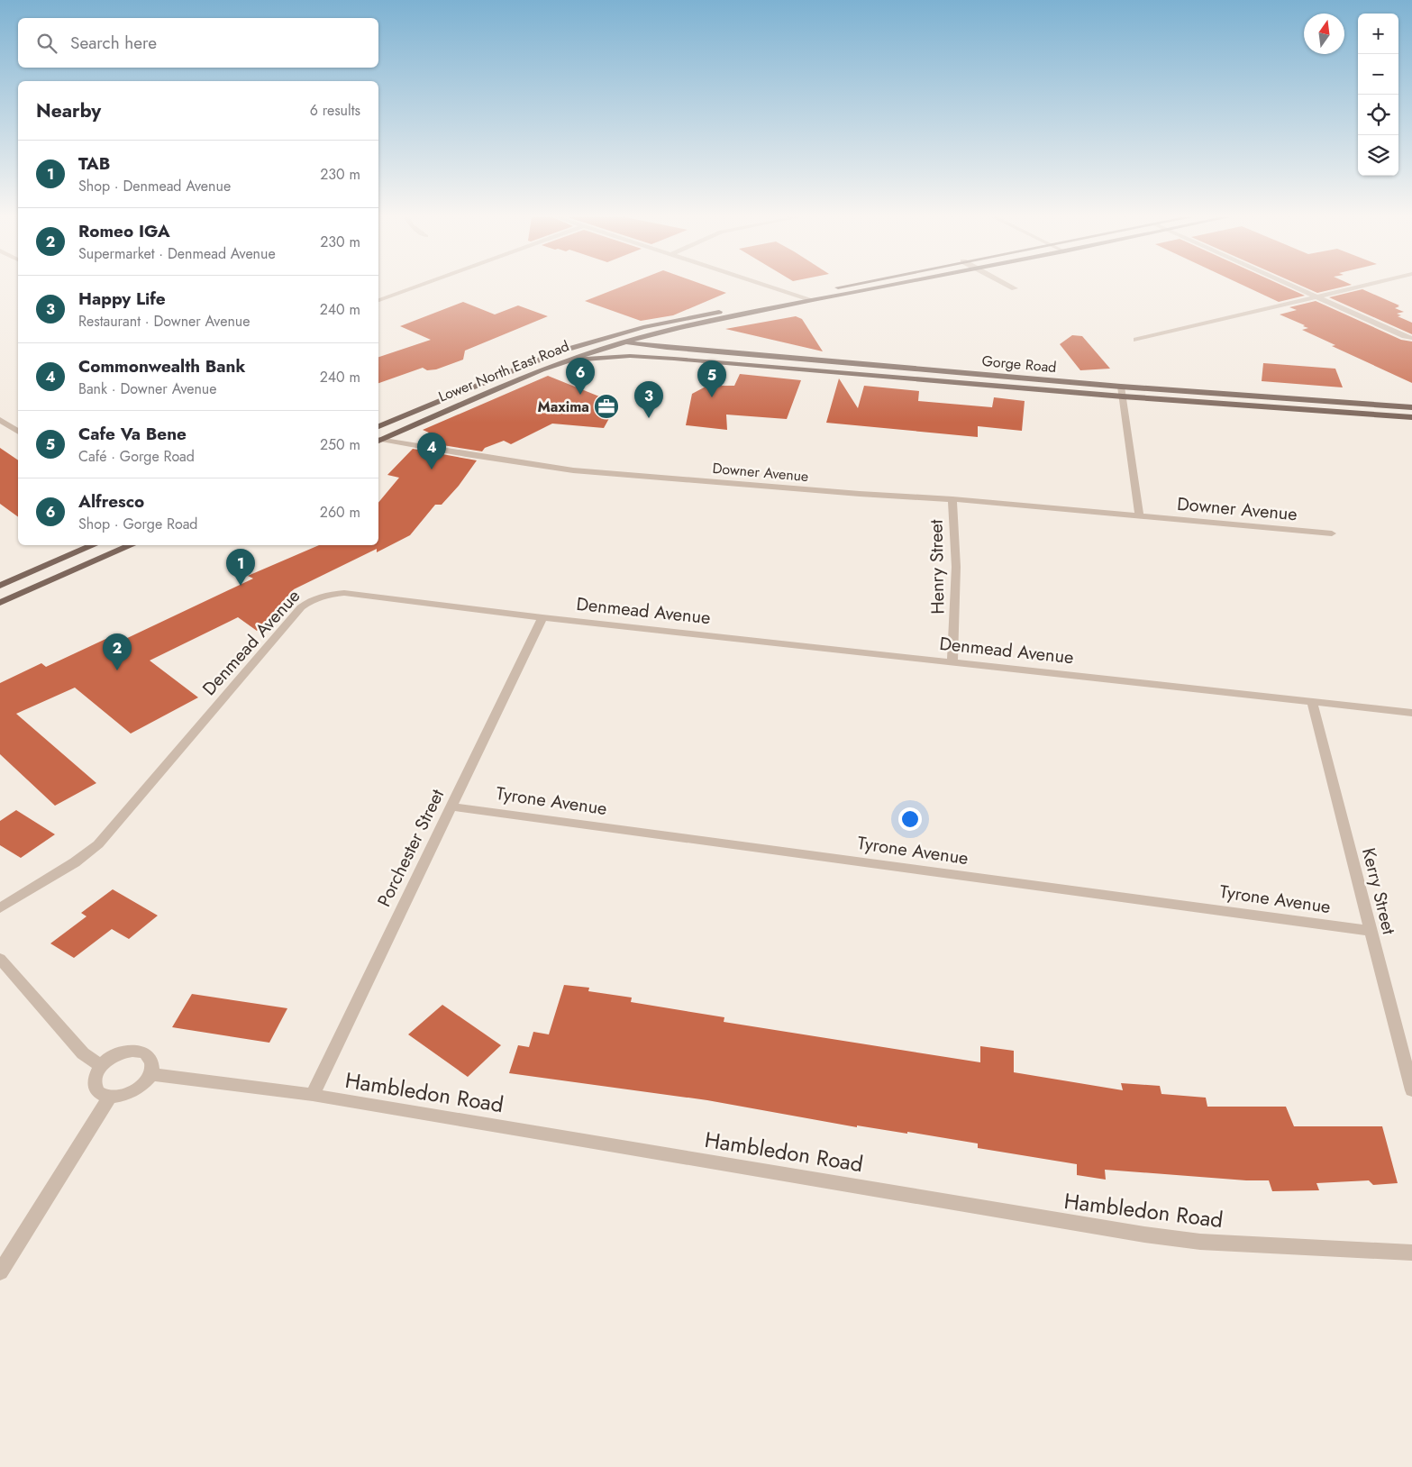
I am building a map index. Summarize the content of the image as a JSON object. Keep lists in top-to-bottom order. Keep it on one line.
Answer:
{"streets":{"main road":["Gorge Road","Lower North East Road"],"street":["Downer Avenue","Henry Street","Denmead Avenue","Tyrone Avenue","Porchester Street","Kerry Street","Hambledon Road"]},"crossings":[["Gorge Road","Lower North East Road"],["Lower North East Road","Downer Avenue"],["Downer Avenue","Henry Street"],["Henry Street","Denmead Avenue"],["Denmead Avenue","Porchester Street"],["Denmead Avenue","Kerry Street"],["Tyrone Avenue","Porchester Street"],["Tyrone Avenue","Kerry Street"],["Porchester Street","Hambledon Road"]],"places":{"office":["Maxima"]},"north":"top","page":{"map_buttons":["+","−"],"search":"Search here","heading":["Nearby","6 results"],"list":[{"mark":"1","name":"TAB","note":"Shop · Denmead Avenue","value":"230 m"},{"mark":"2","name":"Romeo IGA","note":"Supermarket · Denmead Avenue","value":"230 m"},{"mark":"3","name":"Happy Life","note":"Restaurant · Downer Avenue","value":"240 m"},{"mark":"4","name":"Commonwealth Bank","note":"Bank · Downer Avenue","value":"240 m"},{"mark":"5","name":"Cafe Va Bene","note":"Café · Gorge Road","value":"250 m"},{"mark":"6","name":"Alfresco","note":"Shop · Gorge Road","value":"260 m"}],"pins":["6","5","3","4","1","2"]}}
